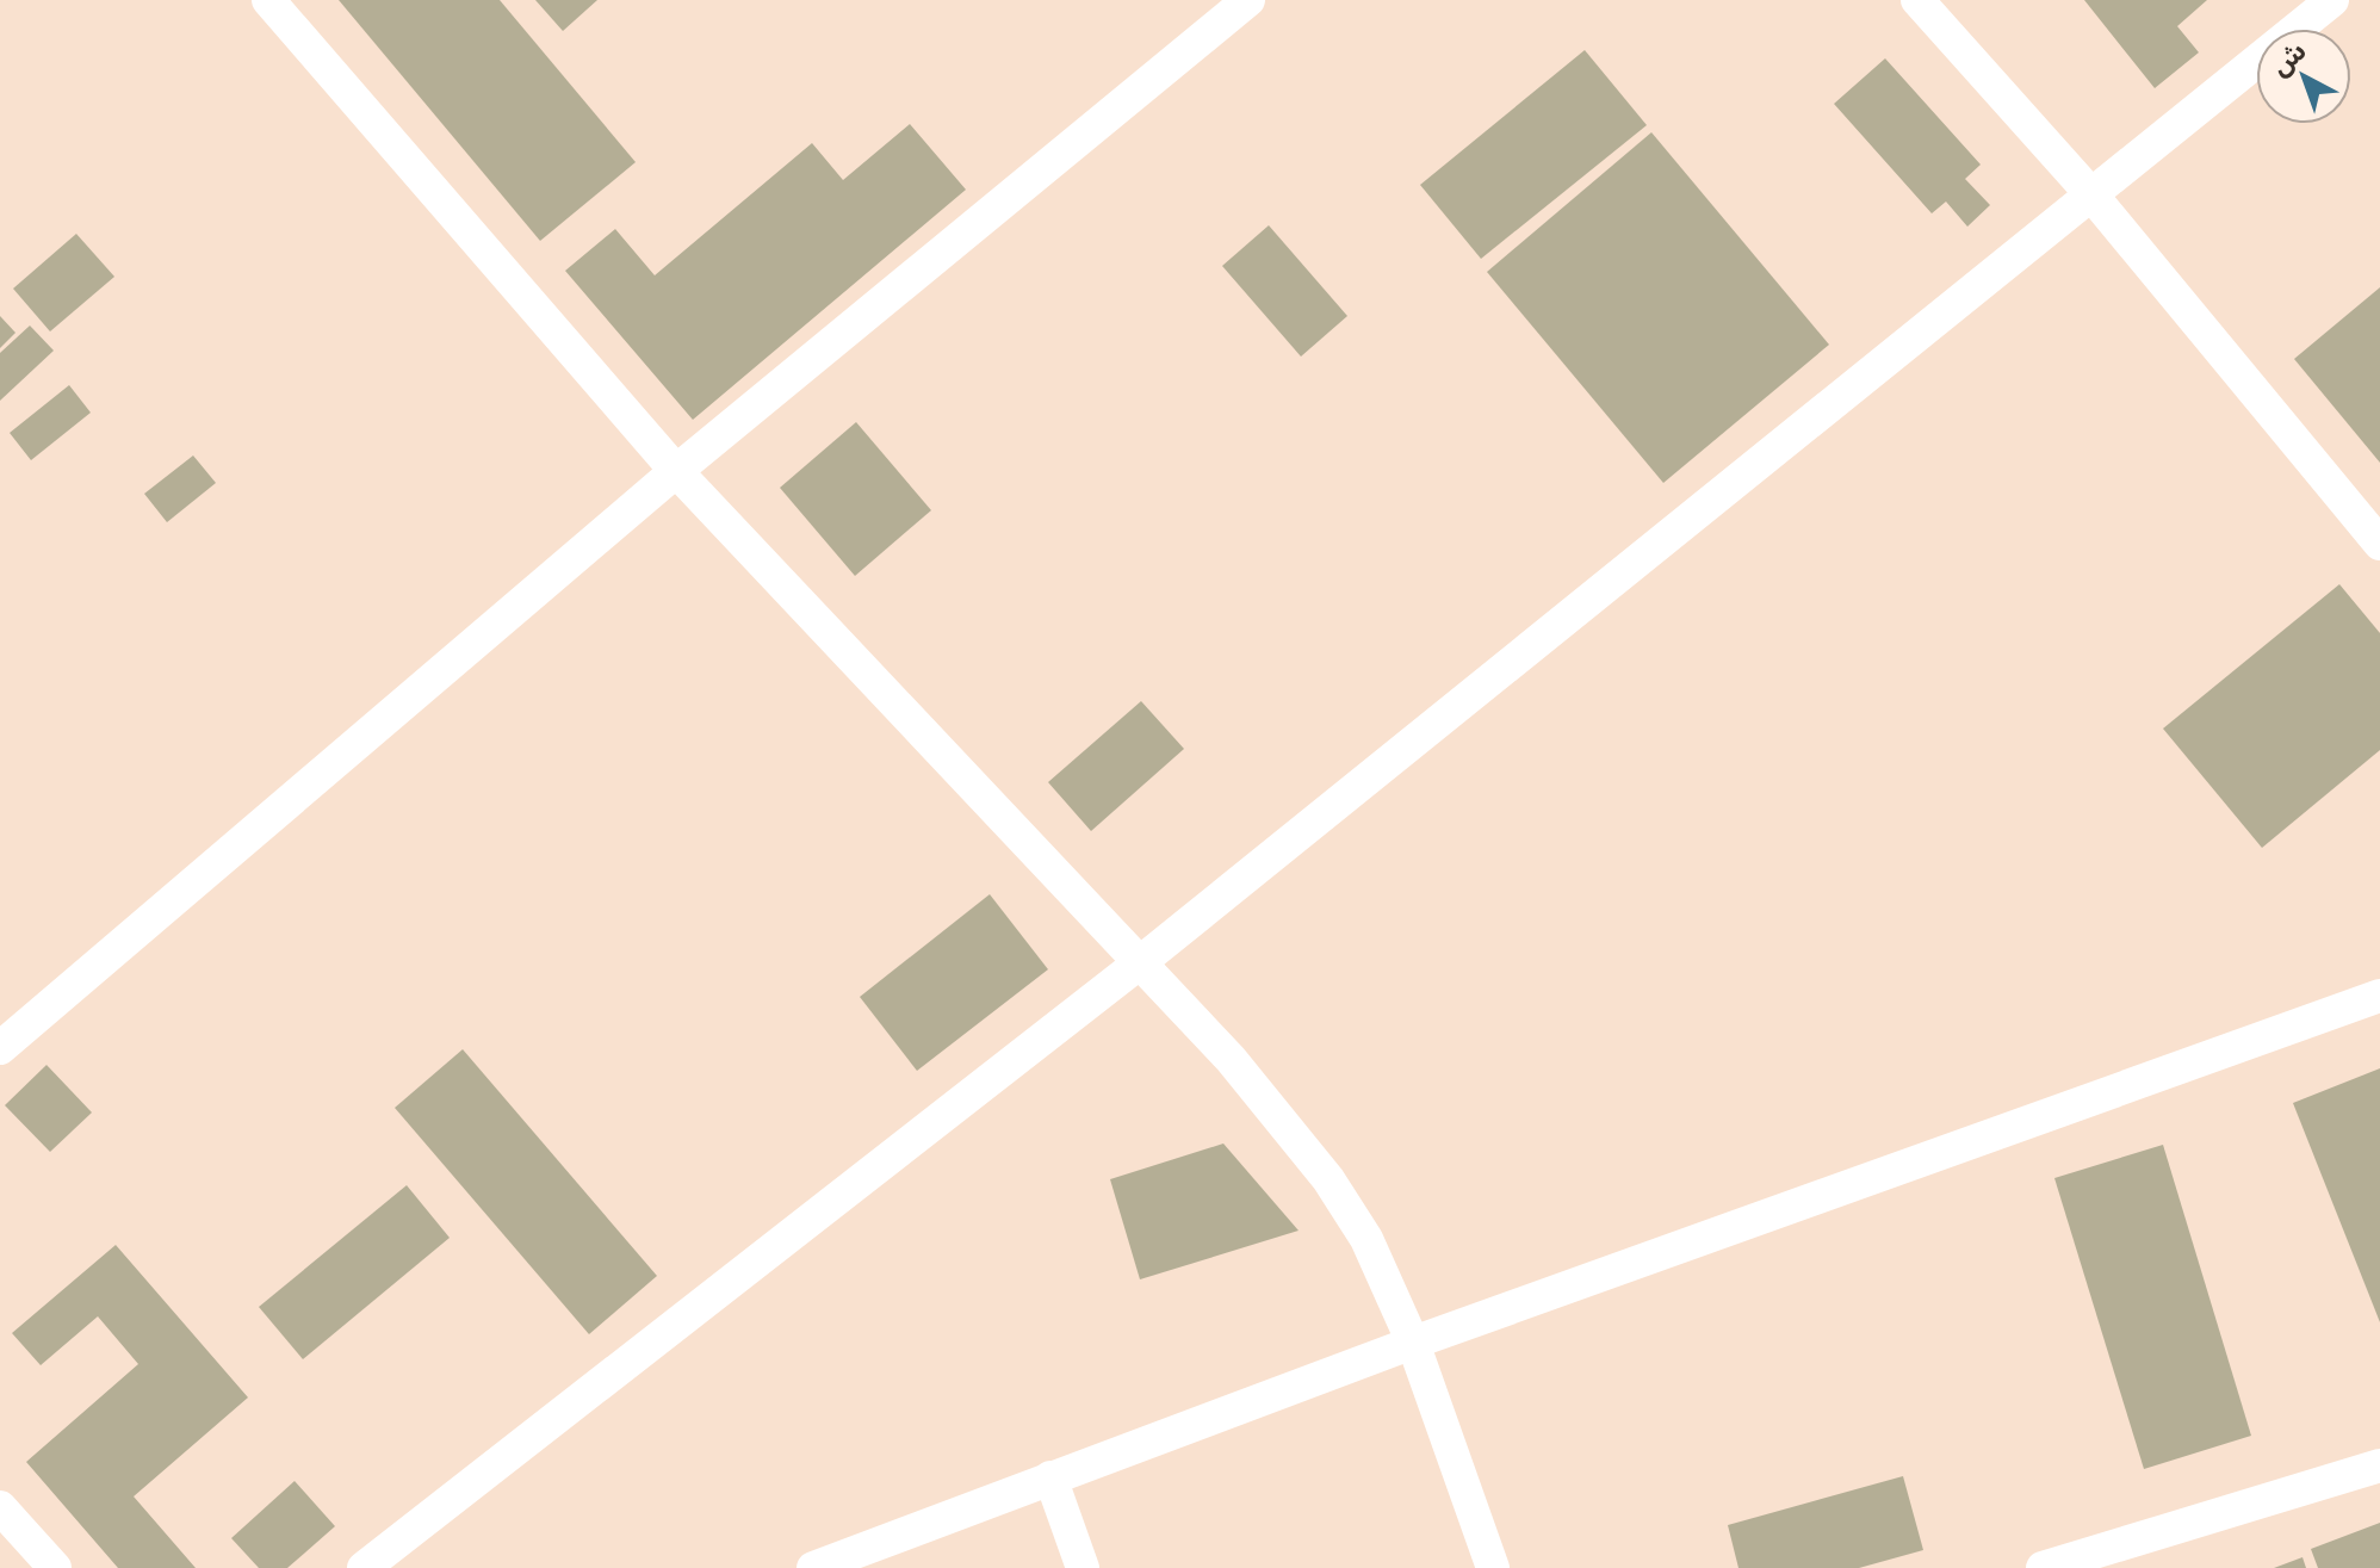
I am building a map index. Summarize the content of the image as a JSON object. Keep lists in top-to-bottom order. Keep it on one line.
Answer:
{"north":"top left"}
